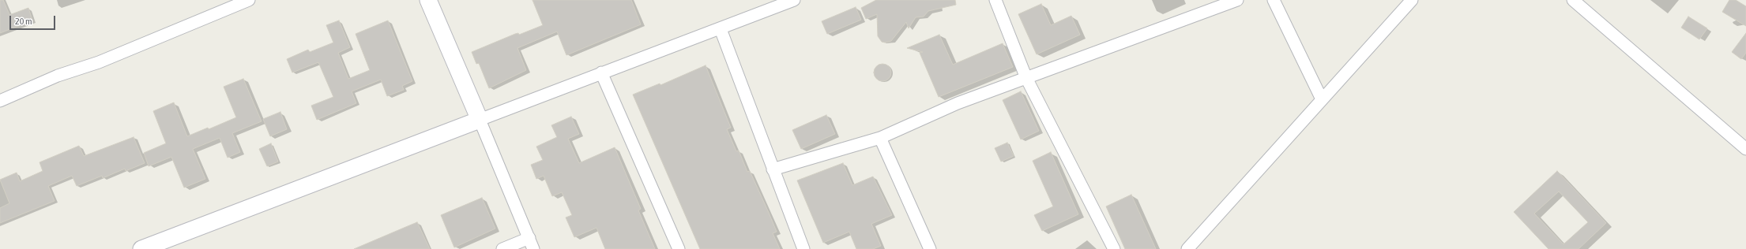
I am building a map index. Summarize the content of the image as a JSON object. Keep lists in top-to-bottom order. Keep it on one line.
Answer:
{"scale_bar":"20 m"}
